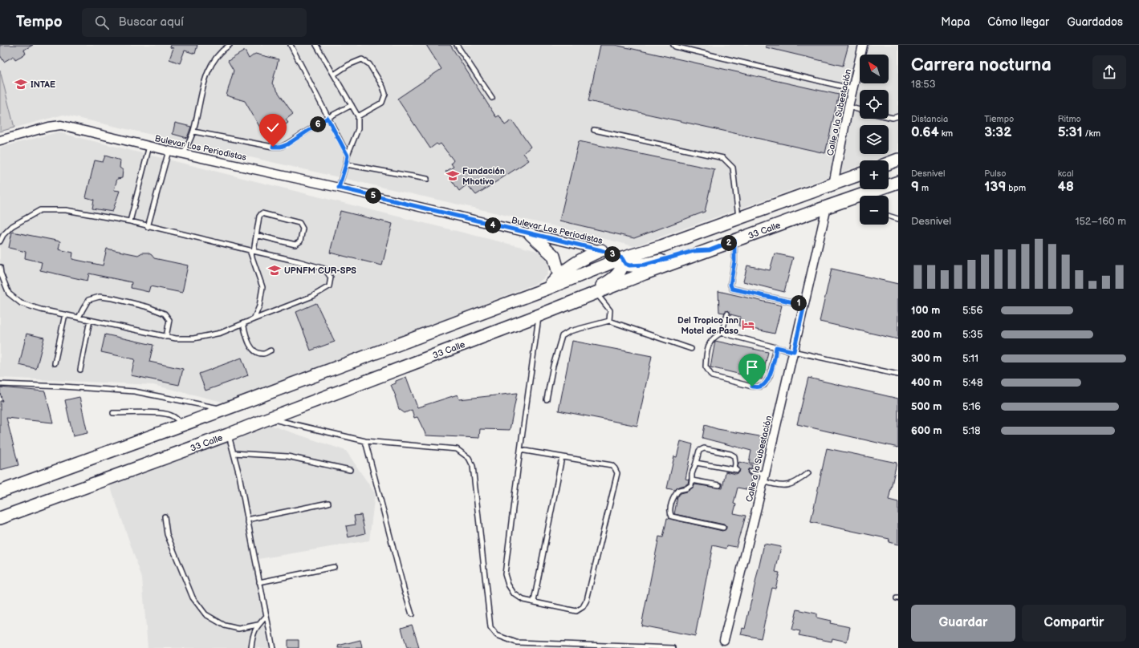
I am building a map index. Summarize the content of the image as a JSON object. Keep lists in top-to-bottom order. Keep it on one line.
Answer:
{"streets":{"main road":["33 Calle"],"street":["Calle a la Subestación","Bulevar Los Periodistas"]},"crossings":[["Calle a la Subestación","33 Calle"]],"places":{"school or university":["INTAE","Fundación Mhotivo","UPNFM CUR-SPS"],"hotel":["Del Tropico Inn Motel de Paso"]},"north":"top left","page":{"header":"Tempo","search":"Buscar aquí","nav":["Mapa","Cómo llegar","Guardados"],"heading":["Carrera nocturna","18:53"],"map_buttons":["+","−"],"stats":[["Distancia","0.64 km"],["Tiempo","3:32"],["Ritmo","5:31 /km"],["Desnivel","9 m"],["Pulso","139 bpm"],["kcal","48"]],"pins":["6","5","4","2","3","1"],"chart":["Desnivel","152–160 m"],"list":[{"name":"100 m","note":"5:56"},{"name":"200 m","note":"5:35"},{"name":"300 m","note":"5:11"},{"name":"400 m","note":"5:48"},{"name":"500 m","note":"5:16"},{"name":"600 m","note":"5:18"}],"buttons":["Guardar","Compartir"]}}
